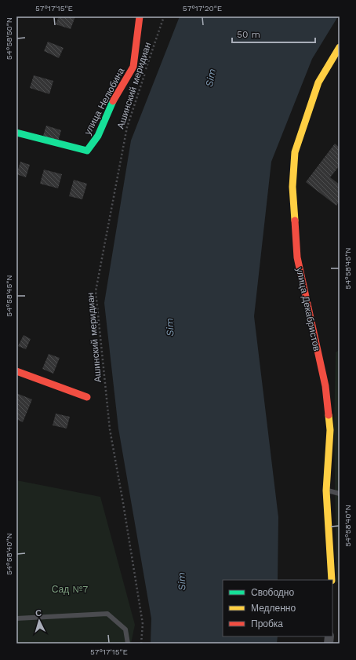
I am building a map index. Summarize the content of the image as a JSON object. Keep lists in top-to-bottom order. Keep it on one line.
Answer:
{"streets":{"street":["улица Нелюбина","улица Декабристов"],"path":["Ашинский меридиан"]},"water":["Sim"],"parks":["Сад №7"],"legend":["Свободно","Медленно","Пробка"],"scale_bar":"50 m","north":"top","coordinates":["57°17'15\"E","57°17'20\"E","54°58'50\"N","54°58'45\"N","54°58'40\"N"]}
